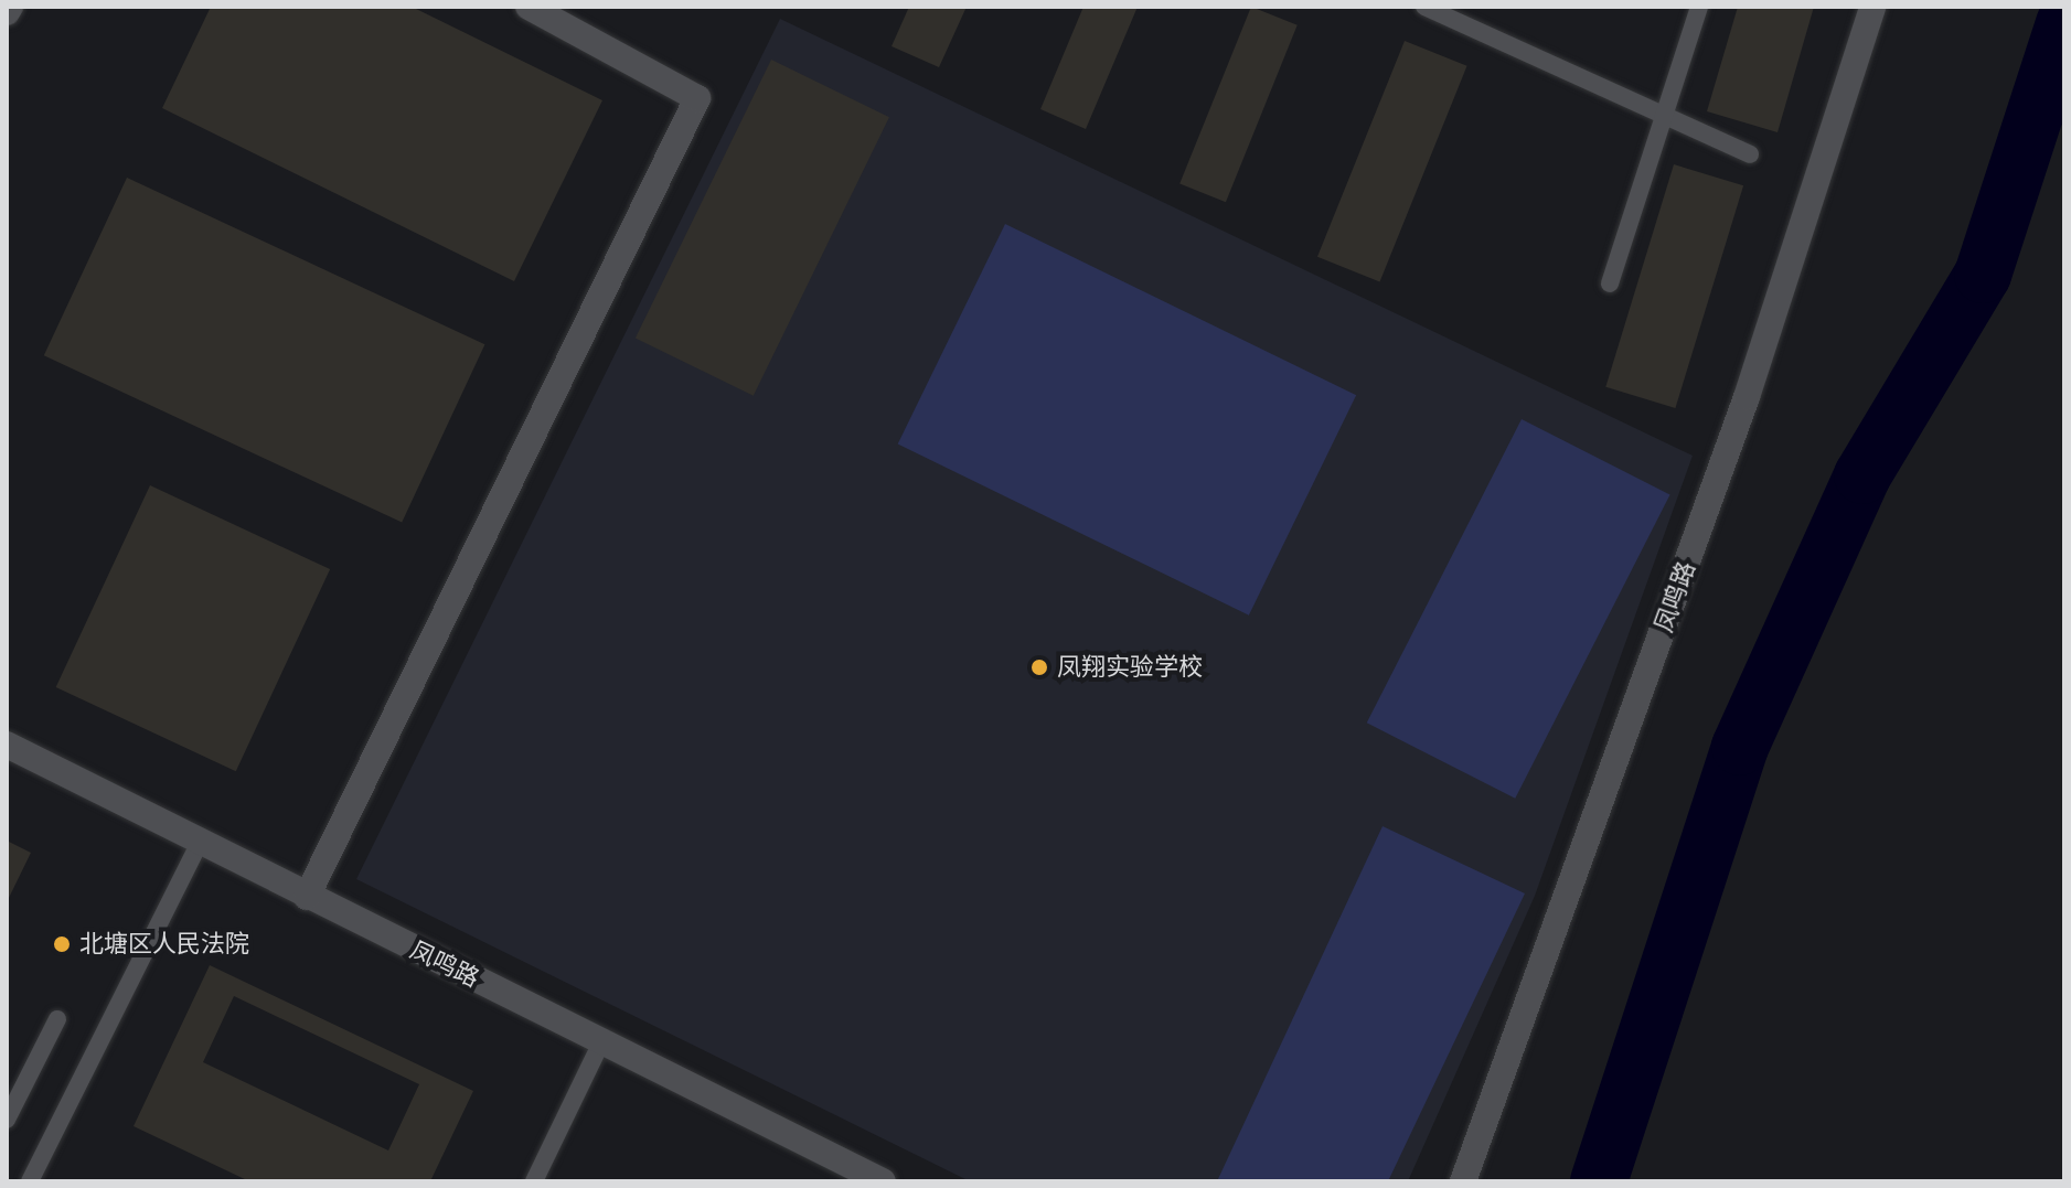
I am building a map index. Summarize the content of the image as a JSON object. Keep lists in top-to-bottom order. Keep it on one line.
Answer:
{"streets":{"street":["凤鸣路"]},"places":["凤翔实验学校","北塘区人民法院"]}
